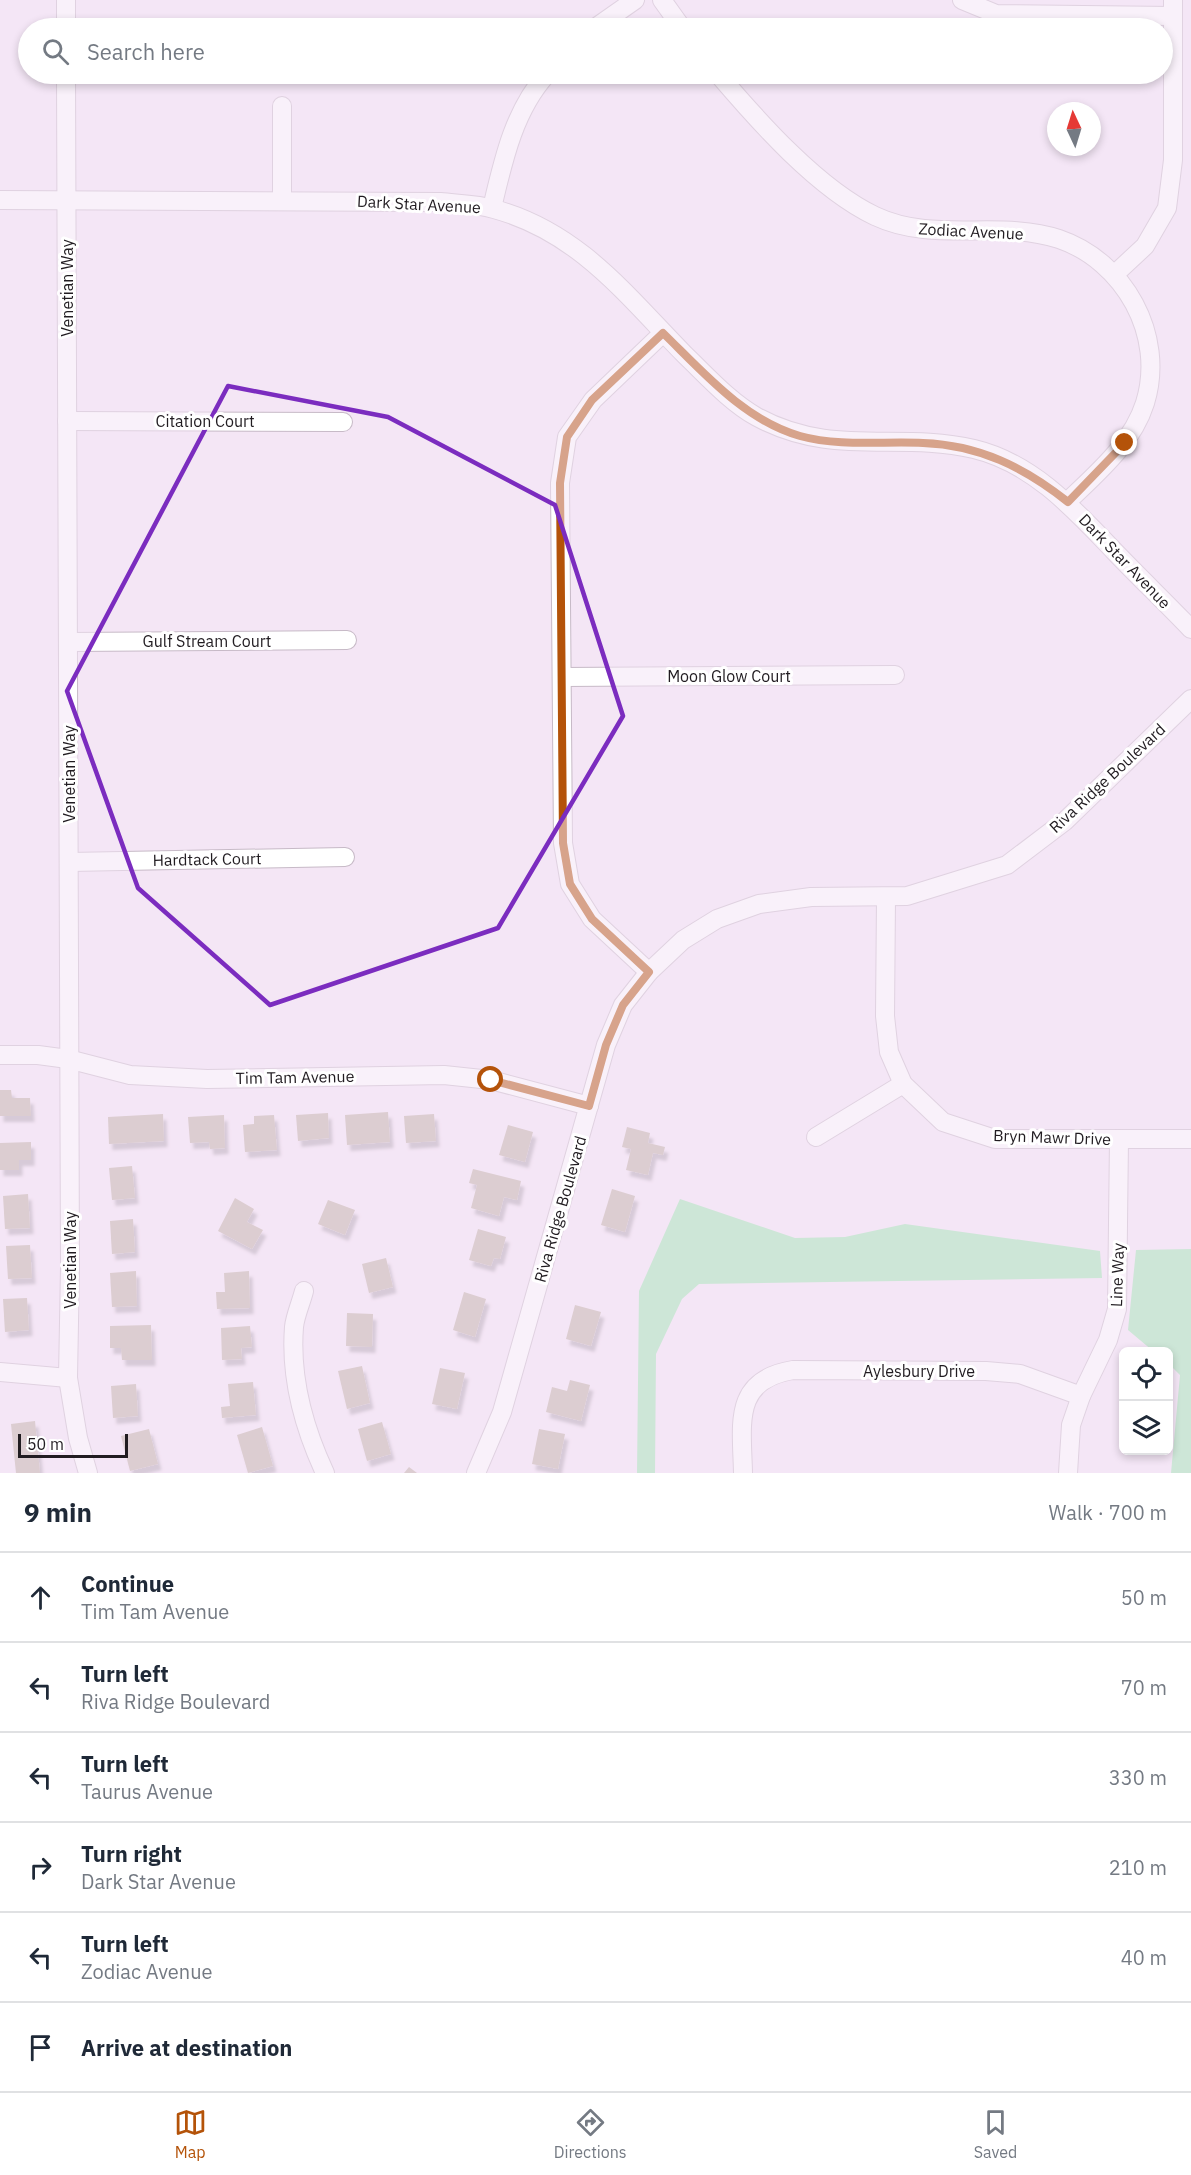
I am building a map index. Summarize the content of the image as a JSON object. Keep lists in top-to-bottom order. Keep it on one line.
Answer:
{"streets":{"street":["Dark Star Avenue","Zodiac Avenue","Venetian Way","Citation Court","Gulf Stream Court","Moon Glow Court","Riva Ridge Boulevard","Hardtack Court","Tim Tam Avenue","Bryn Mawr Drive","Line Way","Aylesbury Drive"]},"crossings":[["Dark Star Avenue","Zodiac Avenue"],["Dark Star Avenue","Venetian Way"],["Venetian Way","Citation Court"],["Venetian Way","Gulf Stream Court"],["Venetian Way","Hardtack Court"],["Venetian Way","Tim Tam Avenue"],["Riva Ridge Boulevard","Tim Tam Avenue"],["Riva Ridge Boulevard","Bryn Mawr Drive"],["Bryn Mawr Drive","Line Way"],["Line Way","Aylesbury Drive"]],"scale_bar":"50 m","north":"top","page":{"search":"Search here","scale":"50 m","heading":["9 min","Walk · 700 m"],"list":[["Continue","Tim Tam Avenue","50 m"],["Turn left","Riva Ridge Boulevard","70 m"],["Turn left","Taurus Avenue","330 m"],["Turn right","Dark Star Avenue","210 m"],["Turn left","Zodiac Avenue","40 m"],"Arrive at destination"],"nav":["Map","Directions","Saved"]}}
